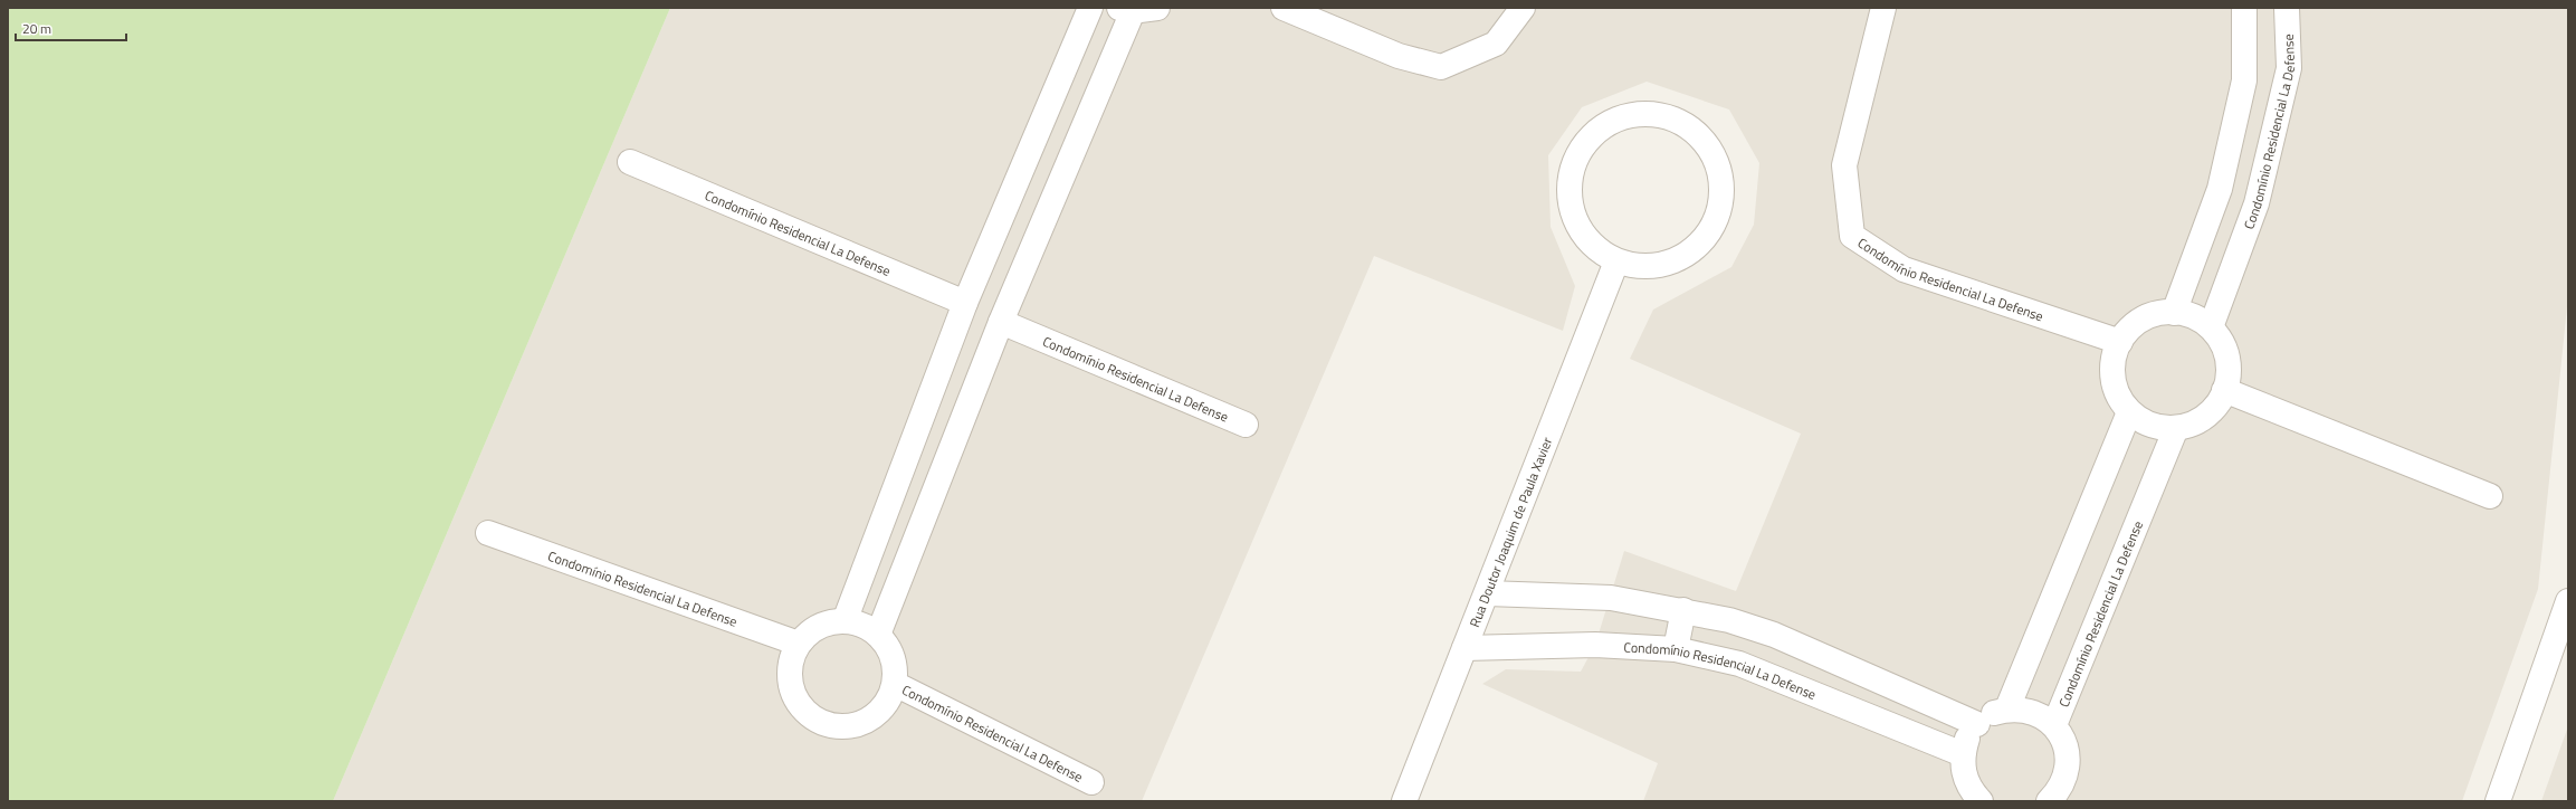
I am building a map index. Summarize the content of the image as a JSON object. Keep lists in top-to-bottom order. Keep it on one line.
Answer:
{"streets":{"street":["Condomínio Residencial La Defense","Rua Doutor Joaquim de Paula Xavier"]},"crossings":[["Condomínio Residencial La Defense","Rua Doutor Joaquim de Paula Xavier"]],"scale_bar":"20 m"}
